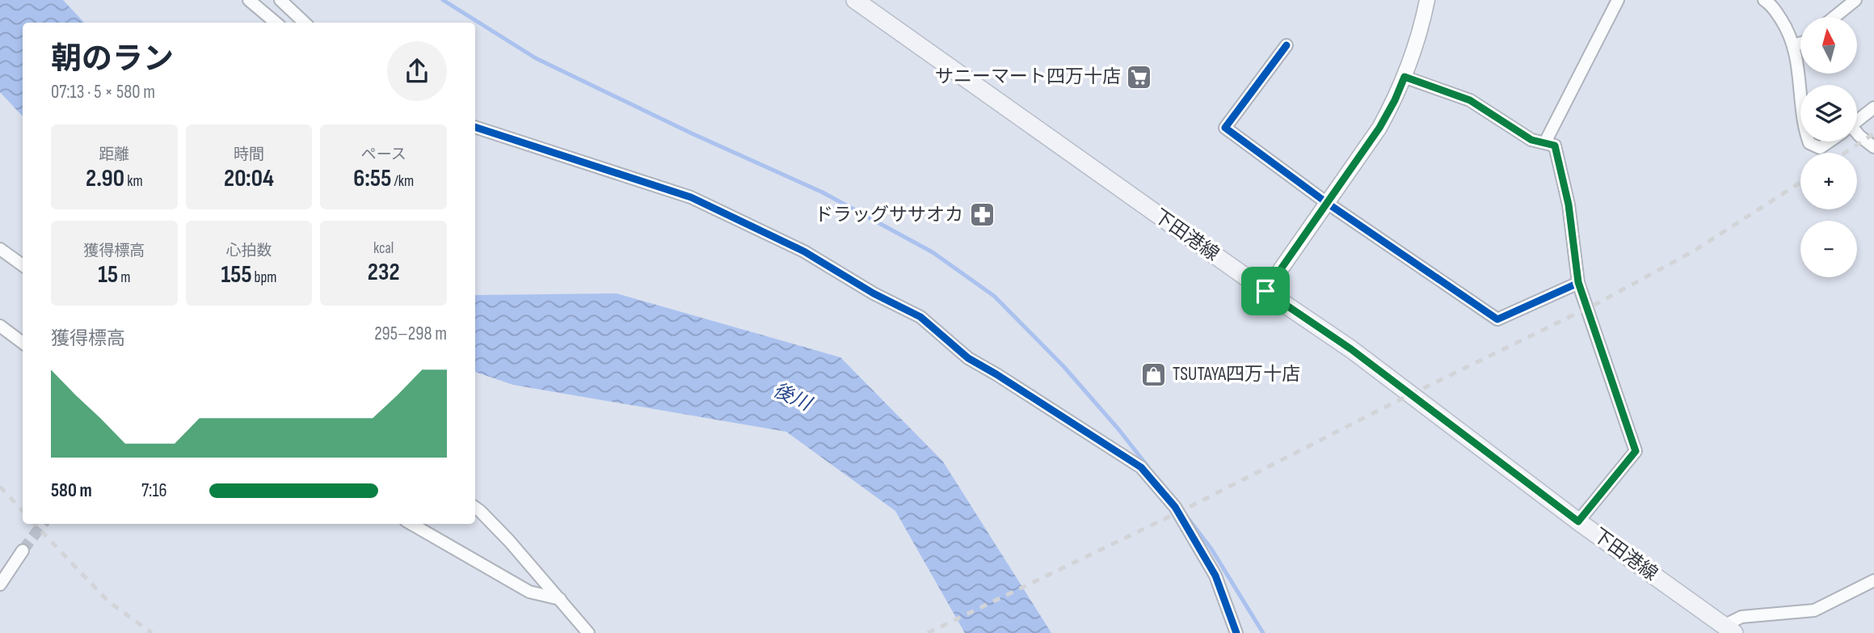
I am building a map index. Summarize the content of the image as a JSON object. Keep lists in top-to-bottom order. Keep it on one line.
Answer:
{"streets":{"main road":["下田港線"]},"water":["後川"],"places":{"supermarket":["サニーマート四万十店"],"pharmacy":["ドラッグササオカ"],"shop":["TSUTAYA四万十店"]},"north":"top","page":{"map_buttons":["+","−"],"heading":["朝のラン","07:13 · 5 × 580 m"],"stats":[["距離","2.90 km"],["時間","20:04"],["ペース","6:55 /km"],["獲得標高","15 m"],["心拍数","155 bpm"],["kcal","232"]],"chart":["獲得標高","295–298 m"],"list":[{"name":"580 m","note":"7:16"}]}}
